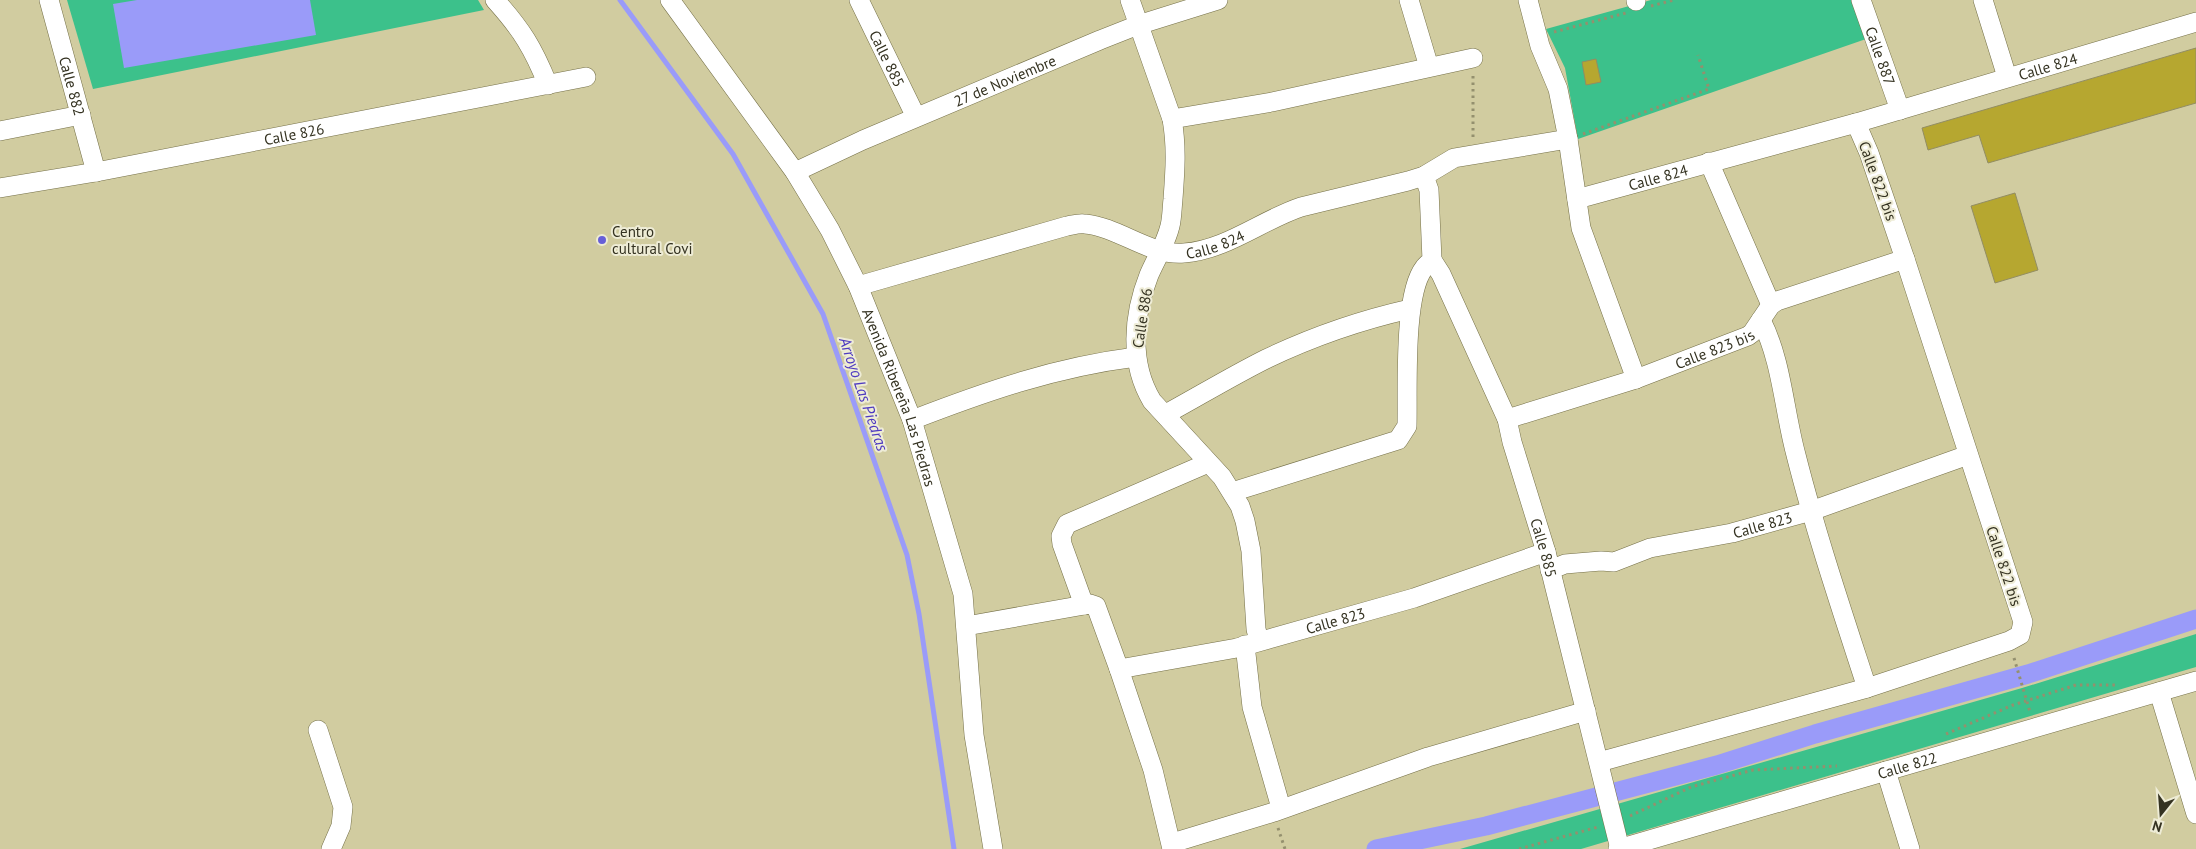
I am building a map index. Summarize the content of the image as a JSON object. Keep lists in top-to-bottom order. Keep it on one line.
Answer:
{"streets":{"street":["Calle 887","Calle 885","Calle 824","27 de Noviembre","Calle 882","Calle 826","Calle 822 bis","Calle 886","Calle 823 bis","Avenida Ribereña Las Piedras","Calle 823","Calle 822"]},"crossings":[["Calle 887","Calle 824"],["Calle 887","Calle 822 bis"],["Calle 885","27 de Noviembre"],["Calle 885","Calle 822 bis"],["Calle 885","Calle 823 bis"],["Calle 885","Calle 823"],["Calle 885","Calle 822"],["Calle 824","Calle 822 bis"],["Calle 824","Calle 886"],["Calle 824","Avenida Ribereña Las Piedras"],["27 de Noviembre","Calle 886"],["27 de Noviembre","Avenida Ribereña Las Piedras"],["Calle 882","Calle 826"],["Calle 822 bis","Calle 823 bis"],["Calle 822 bis","Calle 823"],["Calle 886","Calle 823"]],"water":["Arroyo Las Piedras"],"places":["Centro cultural Covi"],"north":"bottom"}
